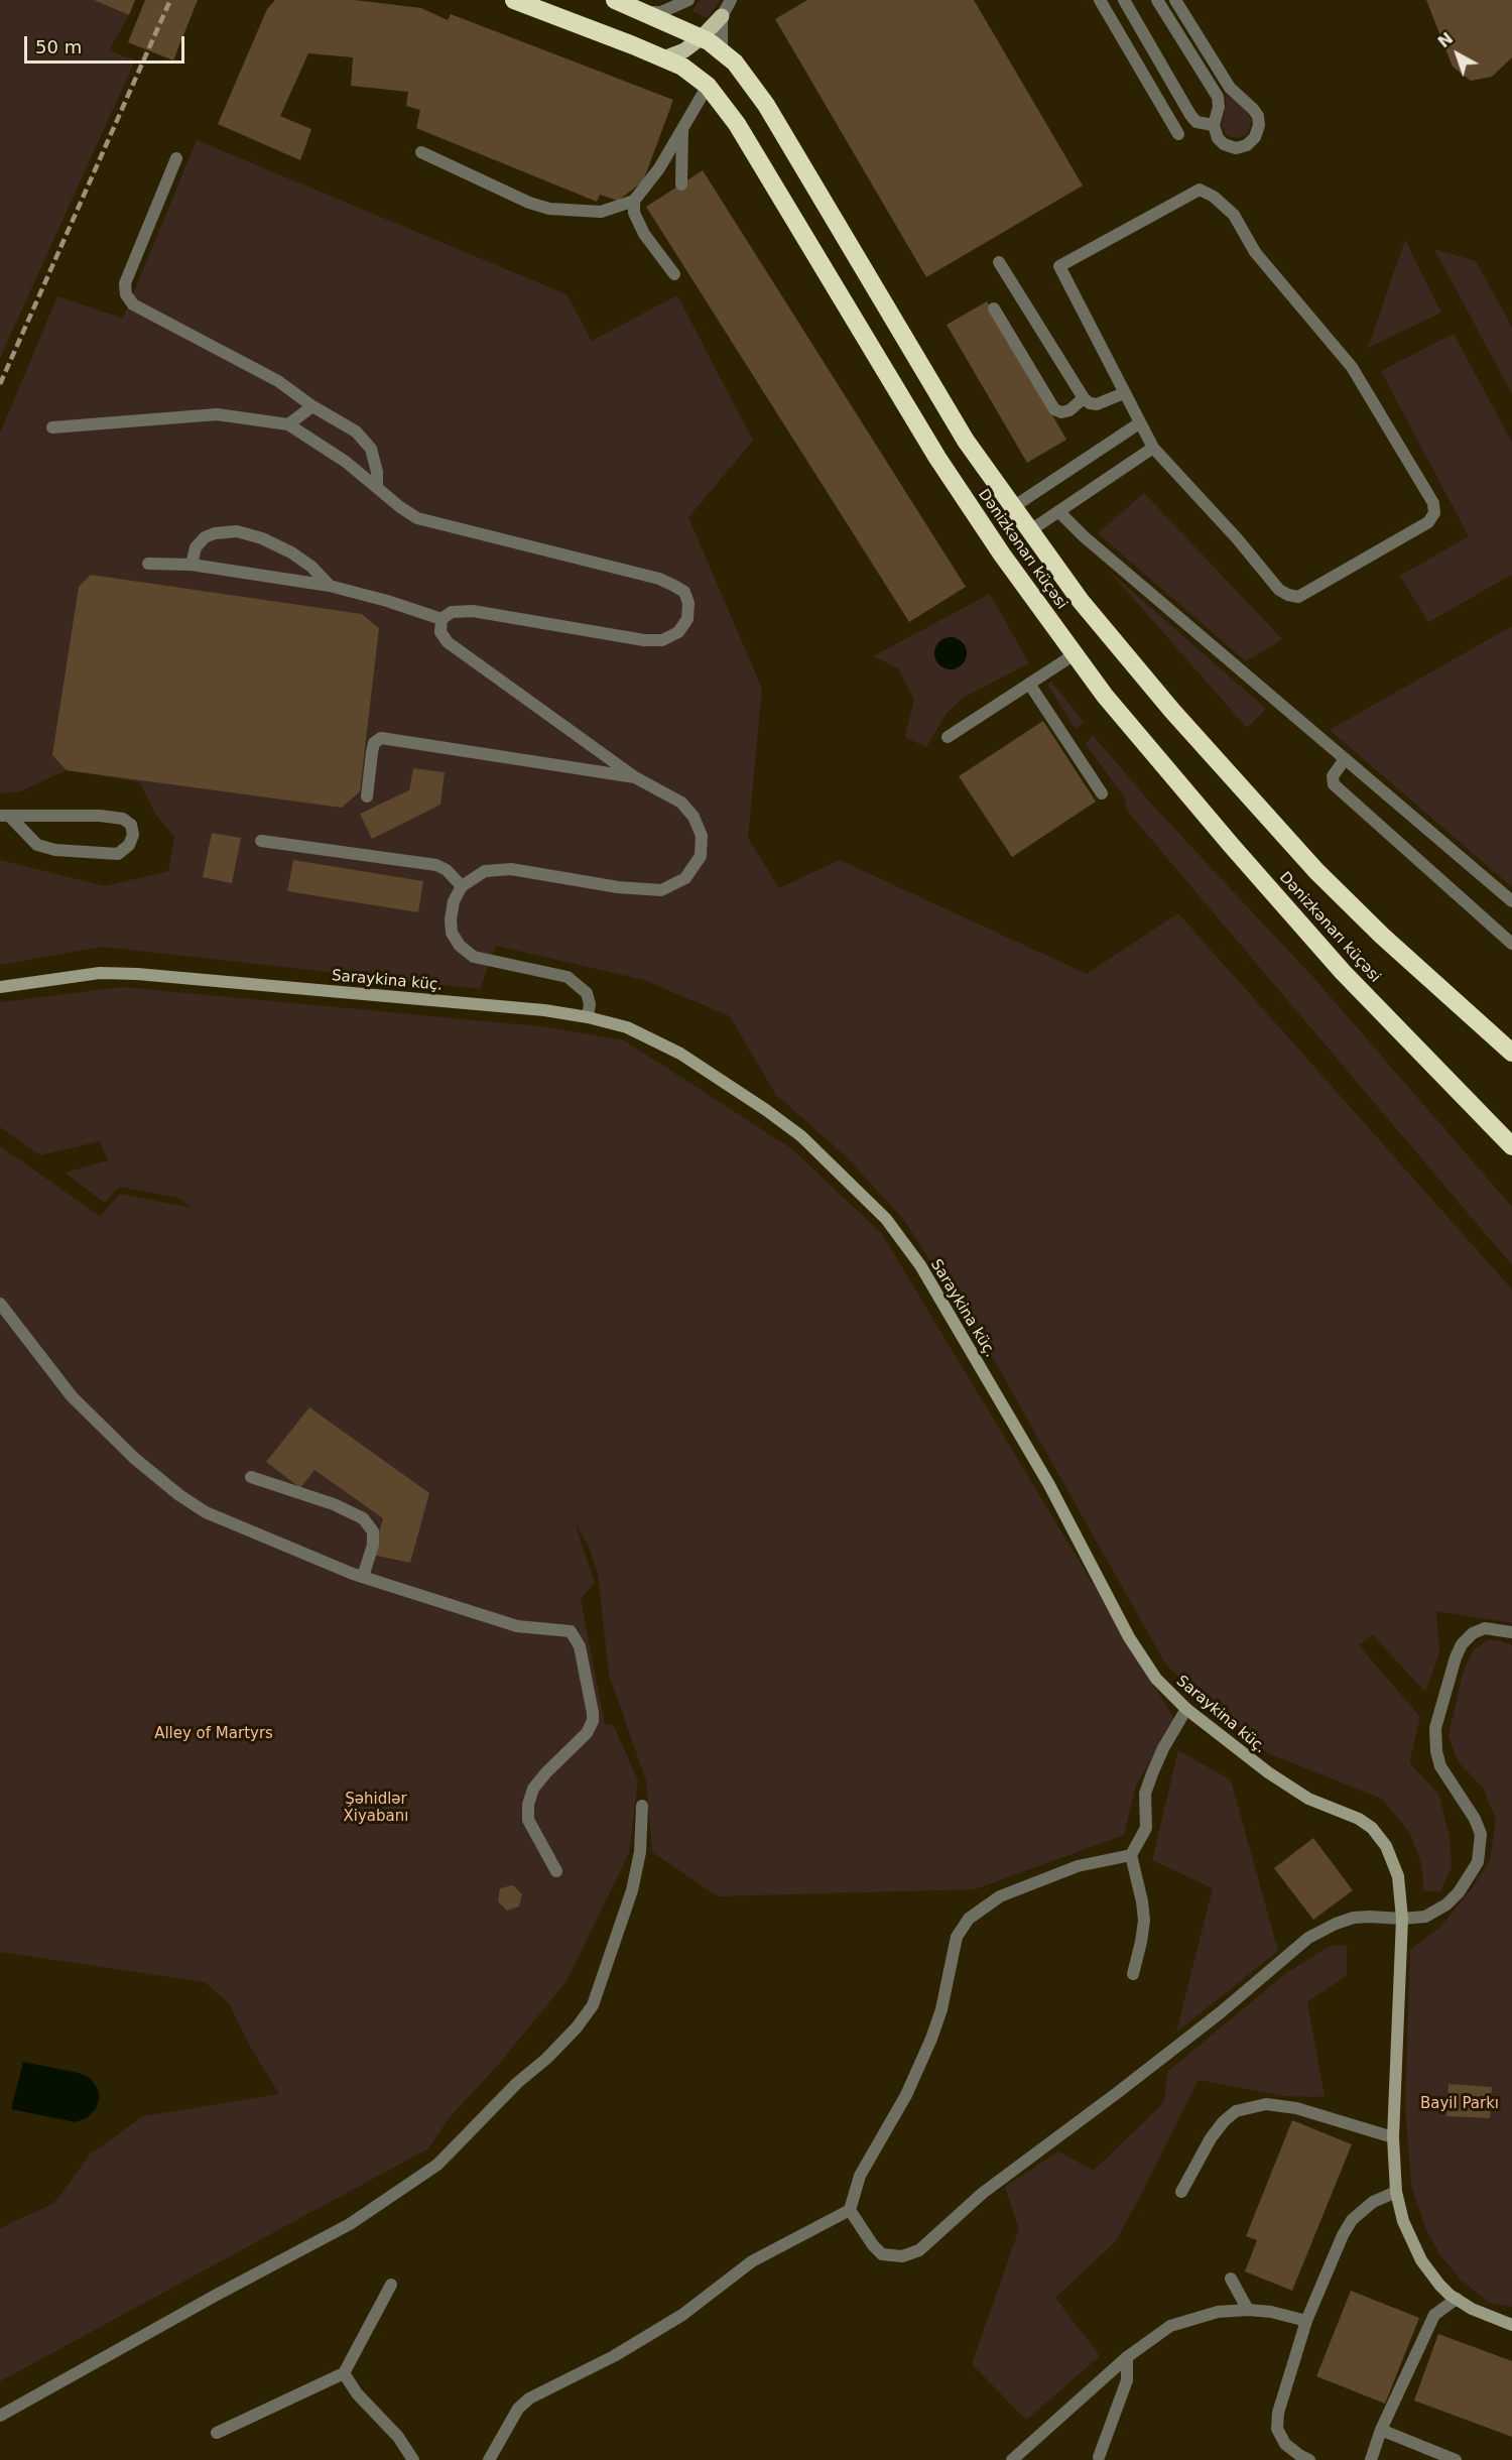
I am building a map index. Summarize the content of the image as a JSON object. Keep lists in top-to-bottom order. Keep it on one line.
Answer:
{"streets":{"highway":["Dənizkənarı küçəsi"],"street":["Saraykina küç."]},"parks":["Alley of Martyrs","Şəhidlər Xiyabanı","Bayil Parkı"],"scale_bar":"50 m","north":"top left"}
